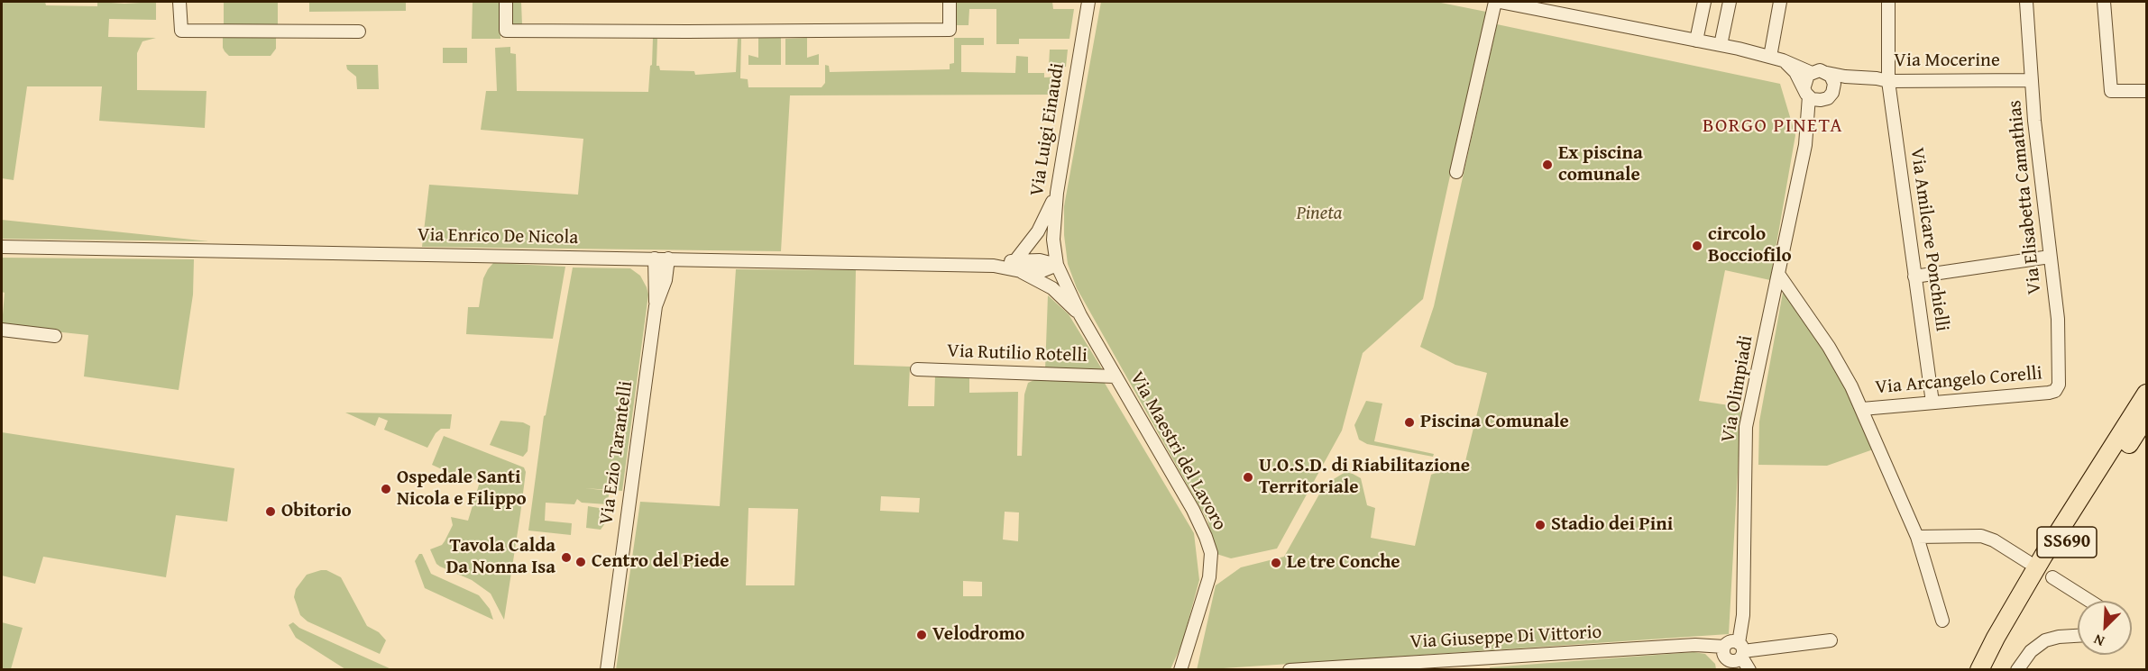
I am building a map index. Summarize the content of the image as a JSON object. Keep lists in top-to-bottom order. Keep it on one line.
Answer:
{"streets":{"highway":["SS690"],"street":["Via Mocerine","Via Luigi Einaudi","Via Elisabetta Camathias","Via Enrico De Nicola","Via Amilcare Ponchielli","Via Rutilio Rotelli","Via Arcangelo Corelli","Via Olimpiadi","Via Maestri del Lavoro","Via Ezio Tarantelli","Via Giuseppe Di Vittorio"]},"crossings":[["Via Mocerine","Via Elisabetta Camathias"],["Via Mocerine","Via Amilcare Ponchielli"],["Via Mocerine","Via Olimpiadi"],["Via Luigi Einaudi","Via Maestri del Lavoro"],["Via Elisabetta Camathias","Via Arcangelo Corelli"],["Via Amilcare Ponchielli","Via Arcangelo Corelli"],["Via Rutilio Rotelli","Via Maestri del Lavoro"],["Via Olimpiadi","Via Giuseppe Di Vittorio"]],"districts":["BORGO PINETA"],"parks":["Pineta"],"places":["Ex piscina comunale","circolo Bocciofilo","Piscina Comunale","U.O.S.D. di Riabilitazione Territoriale","Ospedale Santi Nicola e Filippo","Obitorio","Stadio dei Pini","Tavola Calda Da Nonna Isa","Centro del Piede","Le tre Conche","Velodromo"],"north":"bottom left"}
